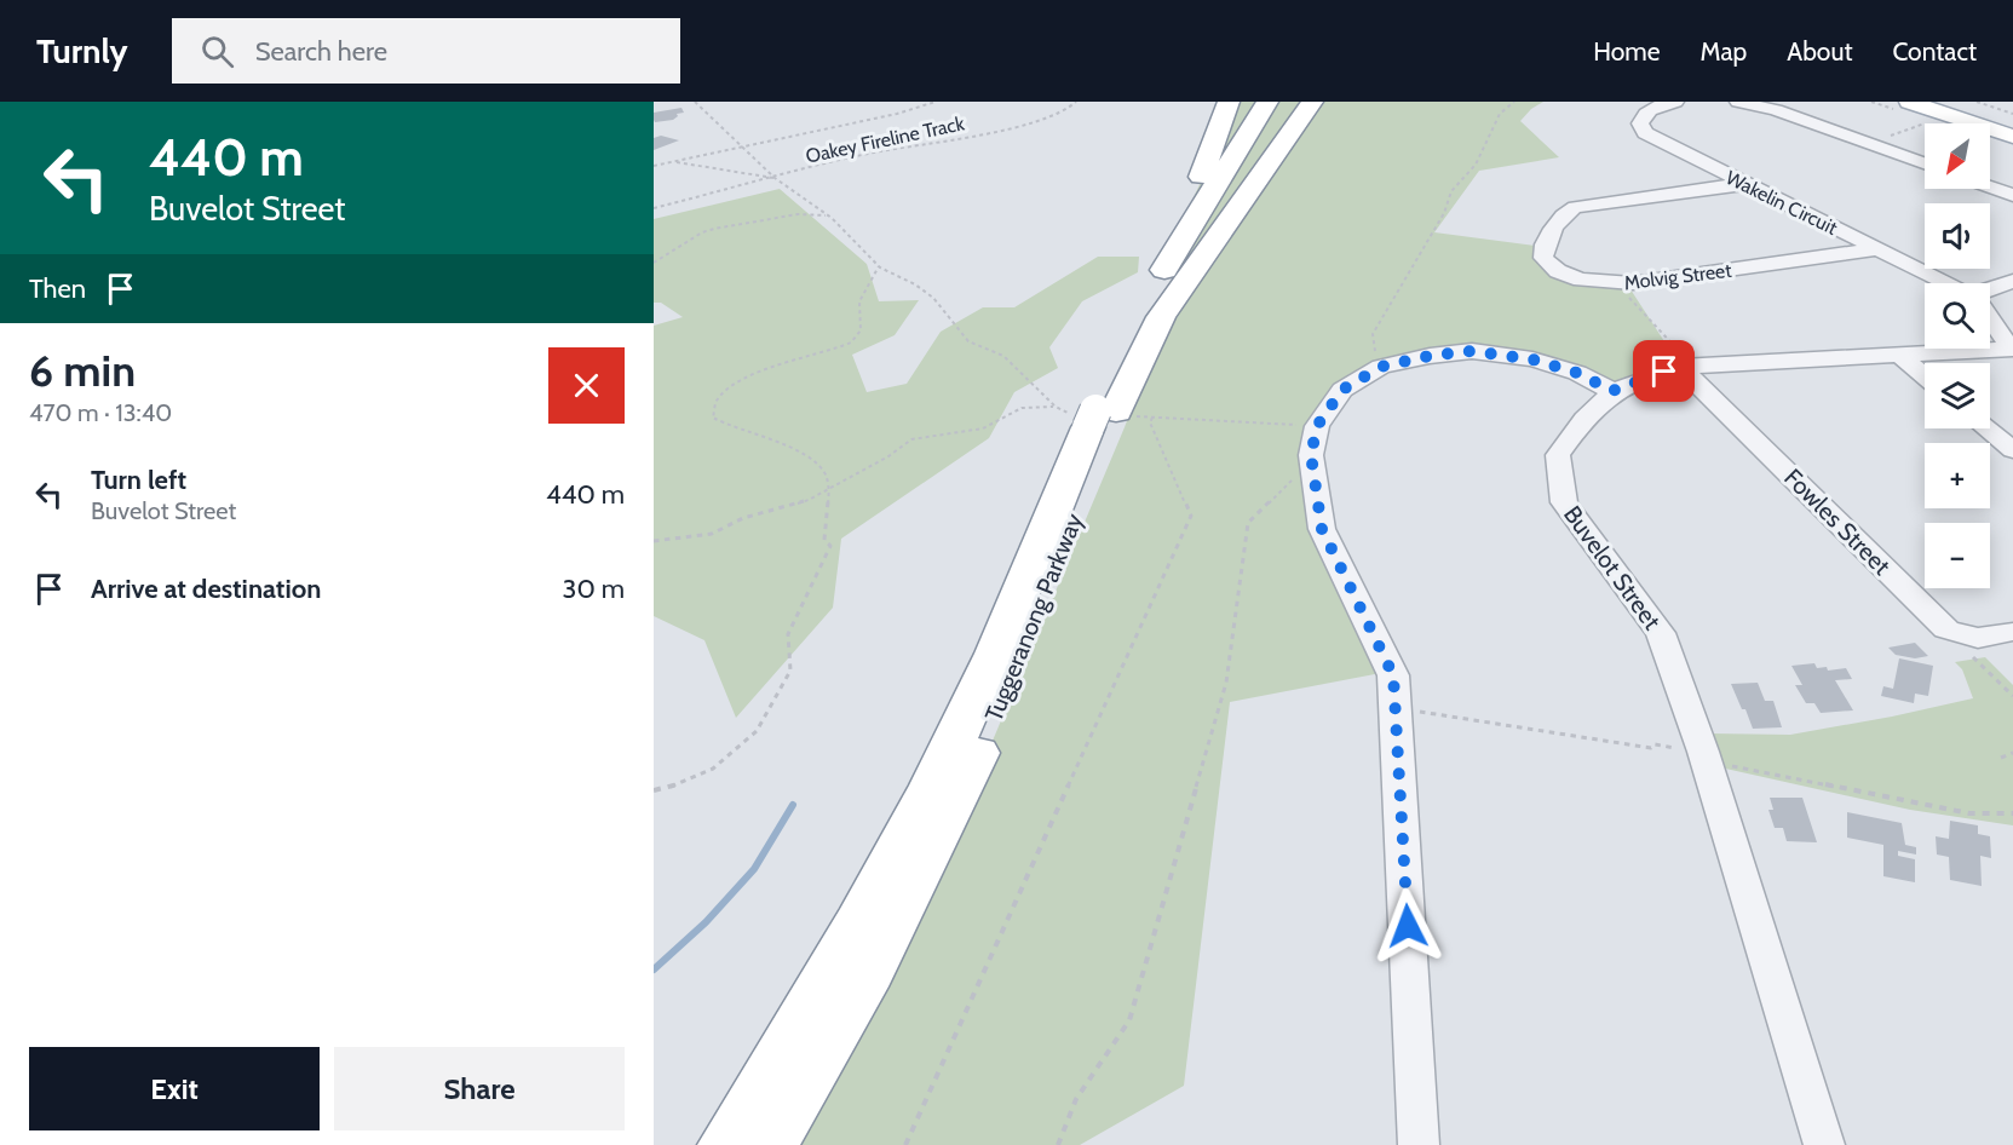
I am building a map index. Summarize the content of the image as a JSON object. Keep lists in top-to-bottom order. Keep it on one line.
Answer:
{"streets":{"highway":["Tuggeranong Parkway"],"street":["Wakelin Circuit","Molvig Street","Fowles Street","Buvelot Street"],"path":["Oakey Fireline Track"]},"crossings":[["Wakelin Circuit","Molvig Street"],["Wakelin Circuit","Buvelot Street"],["Fowles Street","Buvelot Street"]],"north":"bottom left","page":{"header":"Turnly","search":"Search here","nav":["Home","Map","About","Contact"],"turn":["440 m","Buvelot Street"],"map_buttons":["+","−"],"then":"Then","heading":["6 min","470 m · 13:40"],"list":[{"name":"Turn left","note":"Buvelot Street","value":"440 m"},{"name":"Arrive at destination","value":"30 m"}],"buttons":["Exit","Share"]}}
